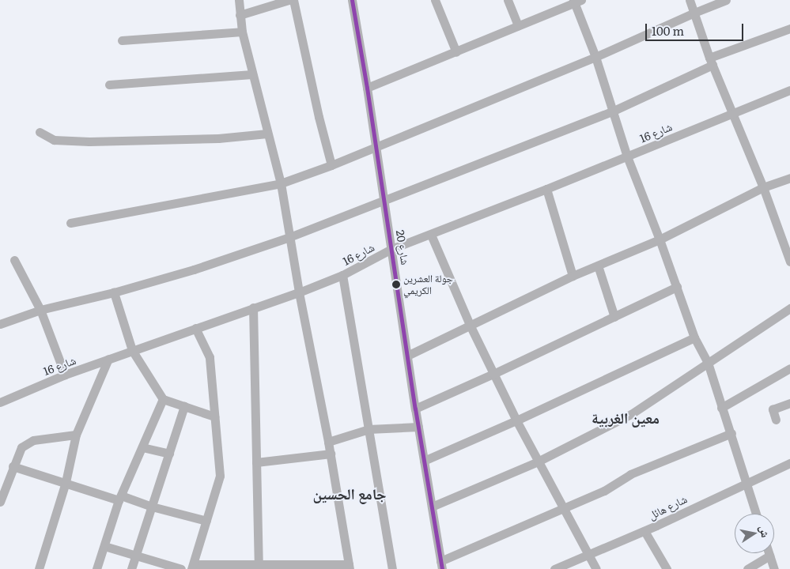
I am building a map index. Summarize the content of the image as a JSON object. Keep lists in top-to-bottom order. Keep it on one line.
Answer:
{"streets":{"street":["شارع 16","شارع 20","شارع هائل"]},"crossings":[["شارع 16","شارع 20"]],"districts":["معين الغربية","جامع الحسين"],"places":["جولة العشرين الكريمي"],"scale_bar":"100 m","north":"right"}
